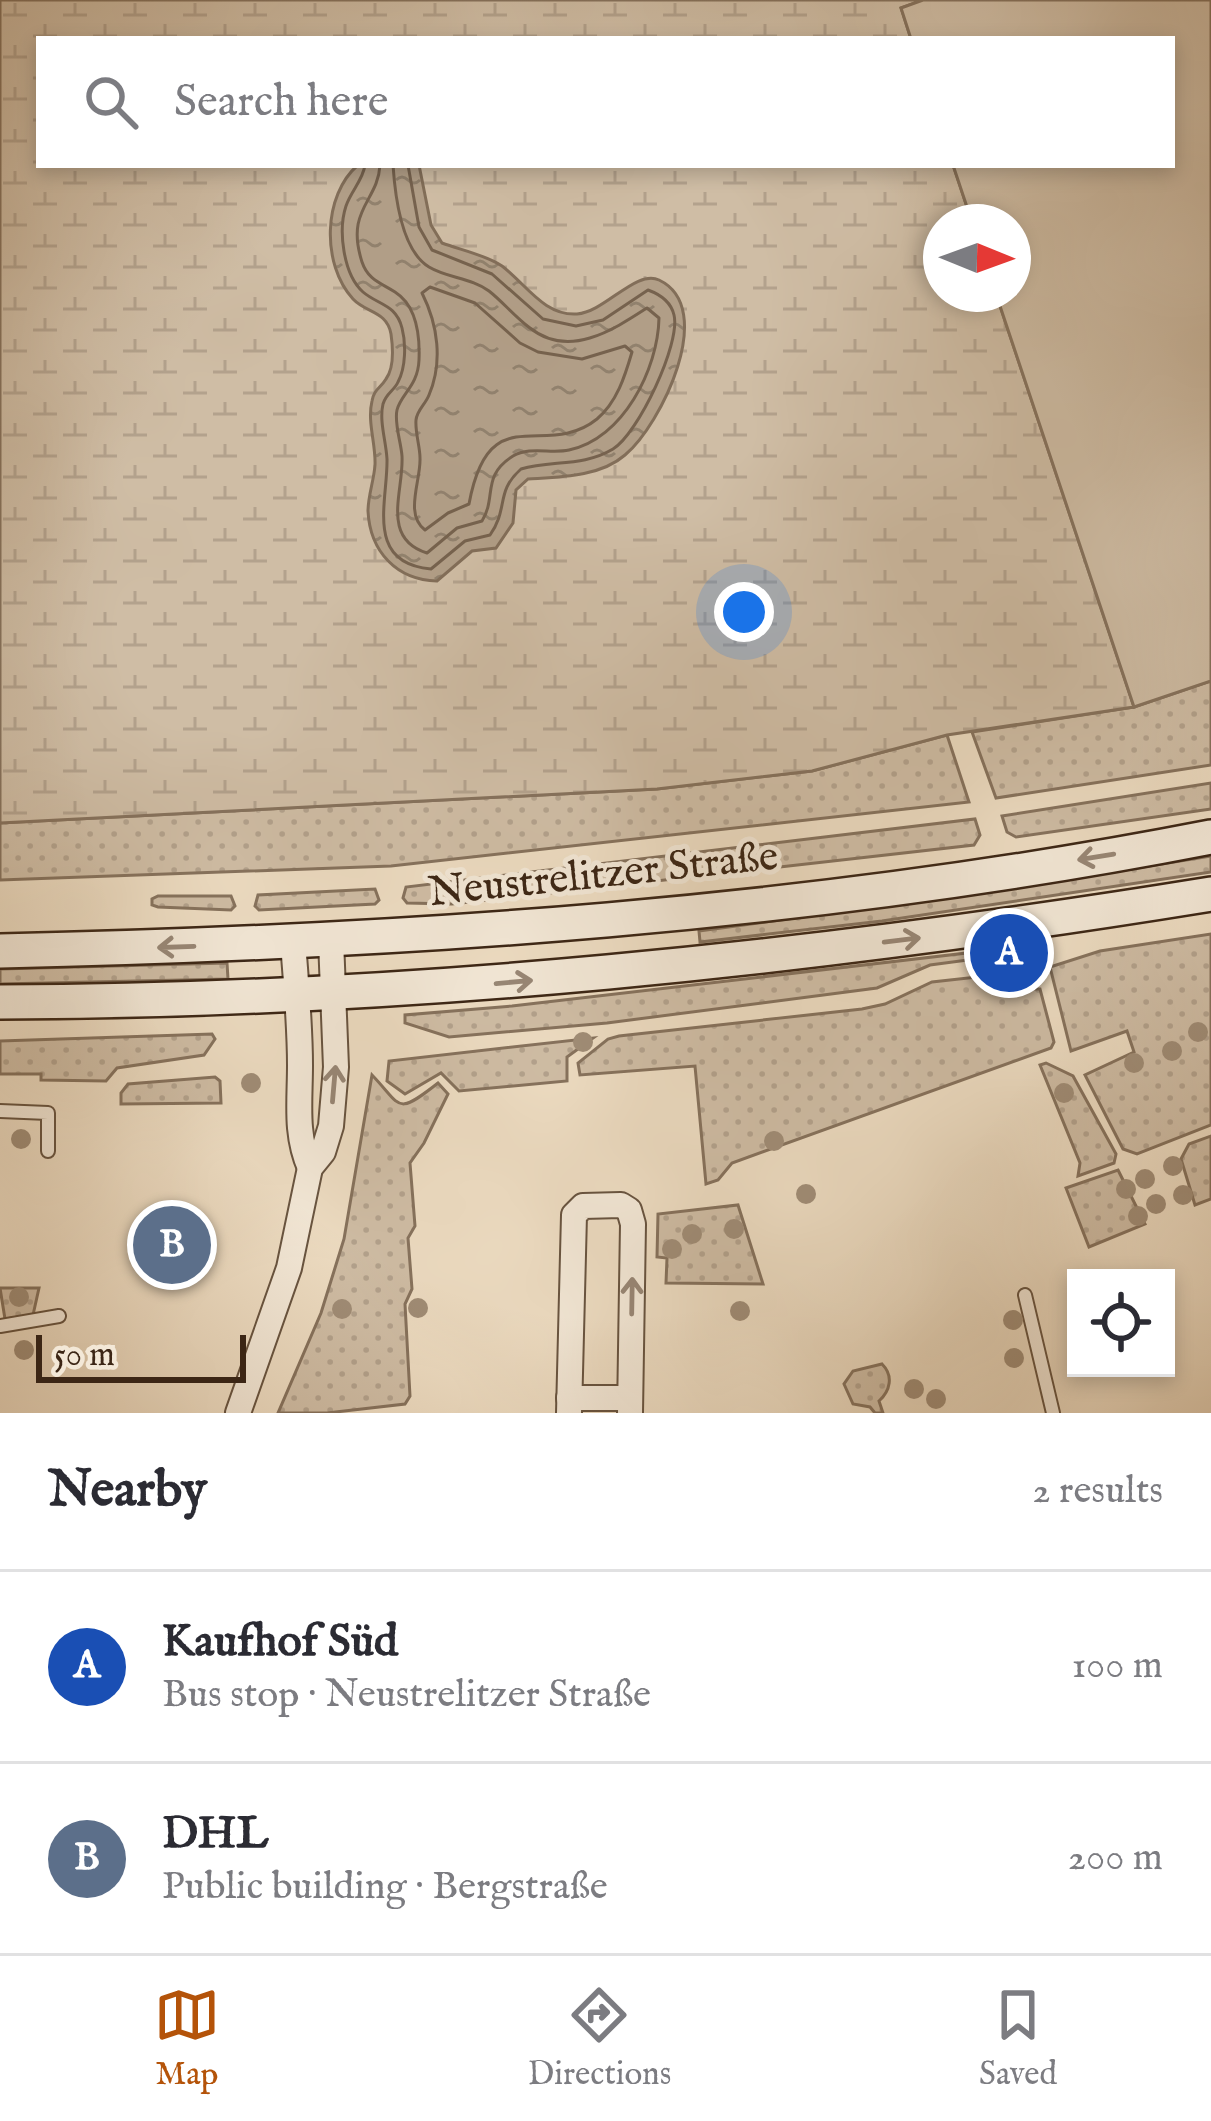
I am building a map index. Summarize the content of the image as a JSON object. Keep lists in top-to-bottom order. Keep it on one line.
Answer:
{"streets":{"main road":["Neustrelitzer Straße"]},"scale_bar":"50 m","north":"right","page":{"search":"Search here","pins":["A","B"],"scale":"50 m","heading":["Nearby","2 results"],"list":[{"mark":"A","name":"Kaufhof Süd","note":"Bus stop · Neustrelitzer Straße","value":"100 m"},{"mark":"B","name":"DHL","note":"Public building · Bergstraße","value":"200 m"}],"nav":["Map","Directions","Saved"]}}
